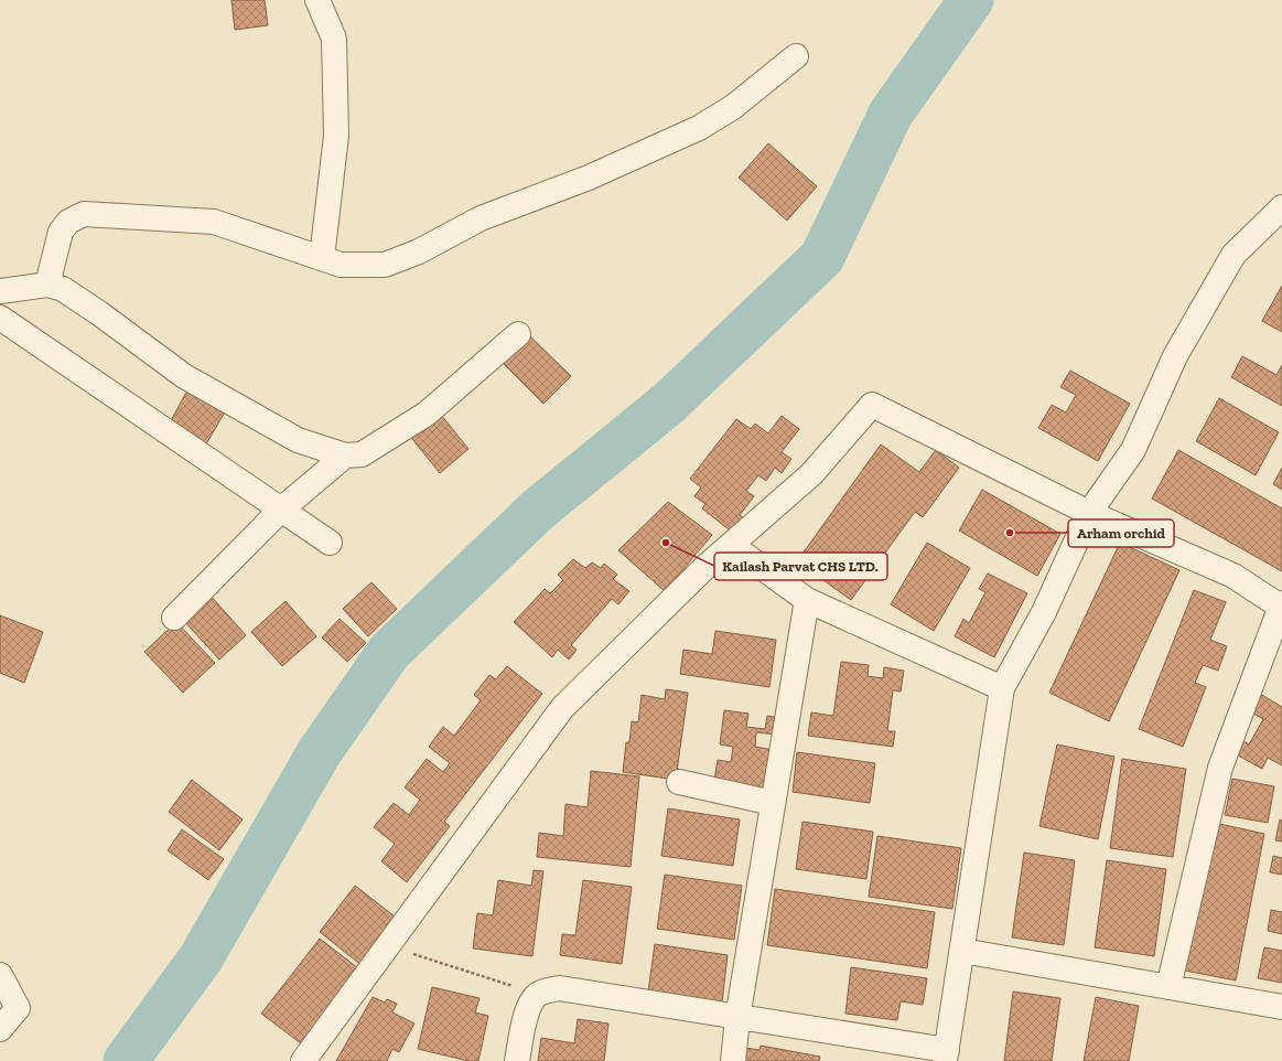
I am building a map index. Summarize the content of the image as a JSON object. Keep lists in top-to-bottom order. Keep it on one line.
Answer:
{"places":["Arham orchid","Kailash Parvat CHS LTD."]}
